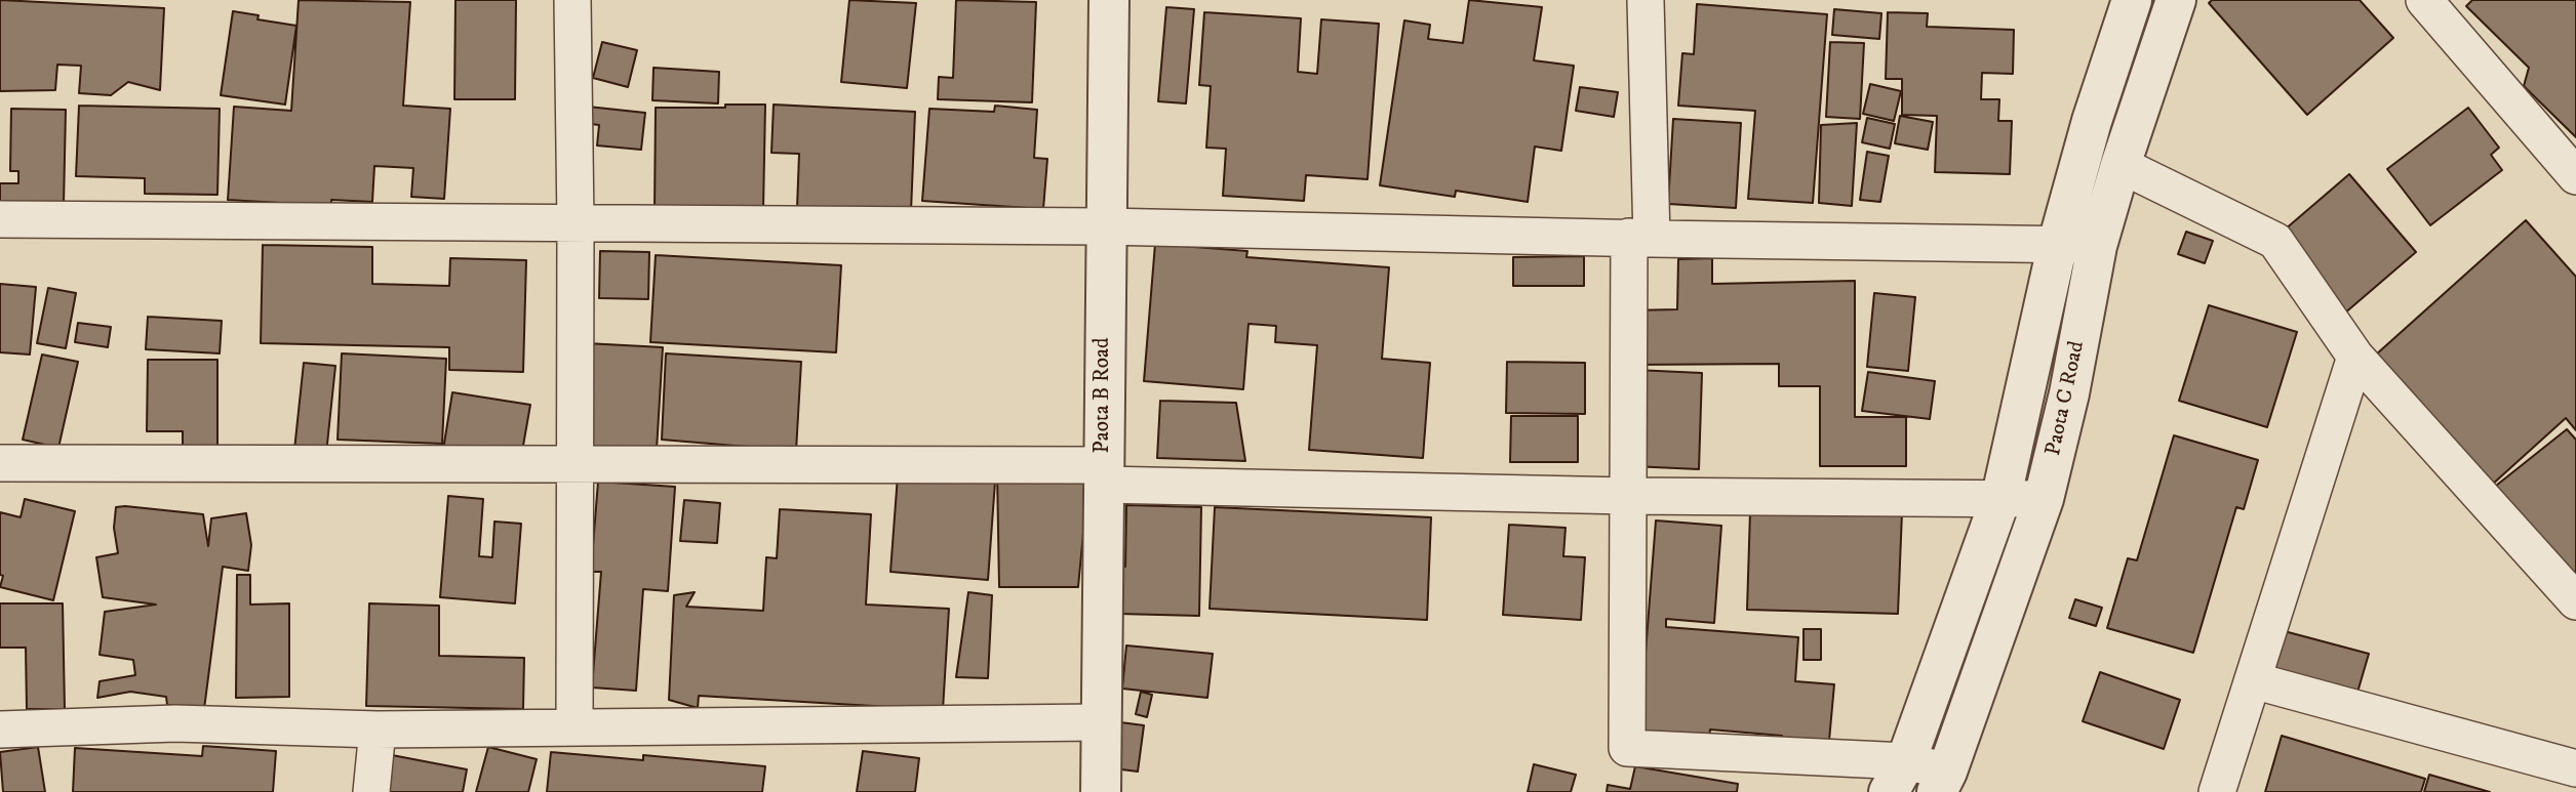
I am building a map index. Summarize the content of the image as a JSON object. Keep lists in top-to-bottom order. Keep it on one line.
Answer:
{"streets":{"street":["Paota B Road","Paota C Road"]}}
